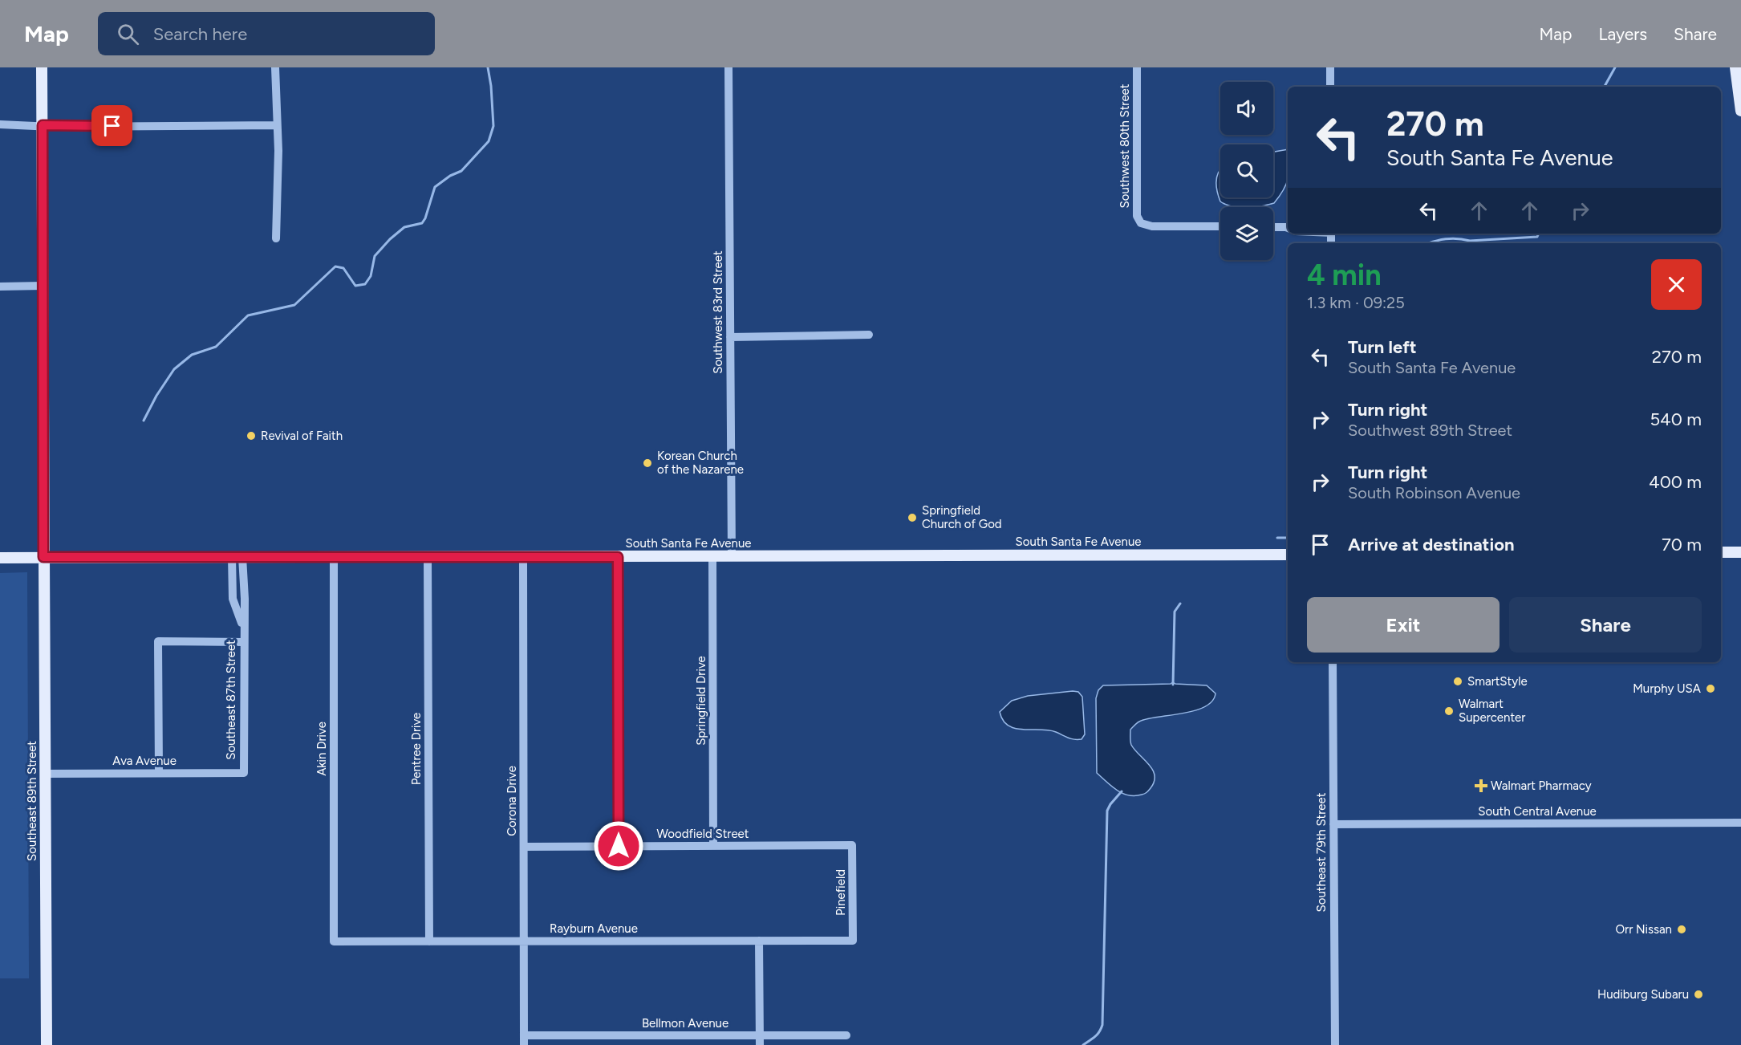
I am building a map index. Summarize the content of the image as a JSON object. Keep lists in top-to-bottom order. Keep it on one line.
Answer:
{"streets":{"main road":["South Santa Fe Avenue","Southeast 89th Street"],"street":["Southwest 80th Street","Southwest 83rd Street","Southeast 87th Street","Springfield Drive","Akin Drive","Pentree Drive","Ava Avenue","Corona Drive","South Central Avenue","Woodfield Street","Southeast 79th Street","Pinefield","Rayburn Avenue","Bellmon Avenue"]},"crossings":[["Southwest 83rd Street","South Santa Fe Avenue"],["South Santa Fe Avenue","Southeast 87th Street"],["South Santa Fe Avenue","Springfield Drive"],["South Santa Fe Avenue","Akin Drive"],["South Santa Fe Avenue","Pentree Drive"],["South Santa Fe Avenue","Southeast 89th Street"],["South Santa Fe Avenue","Corona Drive"],["Southeast 87th Street","Ava Avenue"],["Springfield Drive","Woodfield Street"],["Akin Drive","Rayburn Avenue"],["Pentree Drive","Rayburn Avenue"],["Ava Avenue","Southeast 89th Street"],["Corona Drive","Woodfield Street"],["Corona Drive","Rayburn Avenue"],["Corona Drive","Bellmon Avenue"],["South Central Avenue","Southeast 79th Street"],["Woodfield Street","Pinefield"],["Pinefield","Rayburn Avenue"]],"places":{"other":["Revival of Faith","Korean Church of the Nazarene","Springfield Church of God","SmartStyle","Murphy USA","Walmart Supercenter","Orr Nissan","Hudiburg Subaru"],"health":["Walmart Pharmacy"]},"page":{"header":"Map","search":"Search here","nav":["Map","Layers","Share"],"turn":["270 m","South Santa Fe Avenue"],"heading":["4 min","1.3 km · 09:25"],"list":[{"name":"Turn left","note":"South Santa Fe Avenue","value":"270 m"},{"name":"Turn right","note":"Southwest 89th Street","value":"540 m"},{"name":"Turn right","note":"South Robinson Avenue","value":"400 m"},{"name":"Arrive at destination","value":"70 m"}],"buttons":["Exit","Share"]}}
